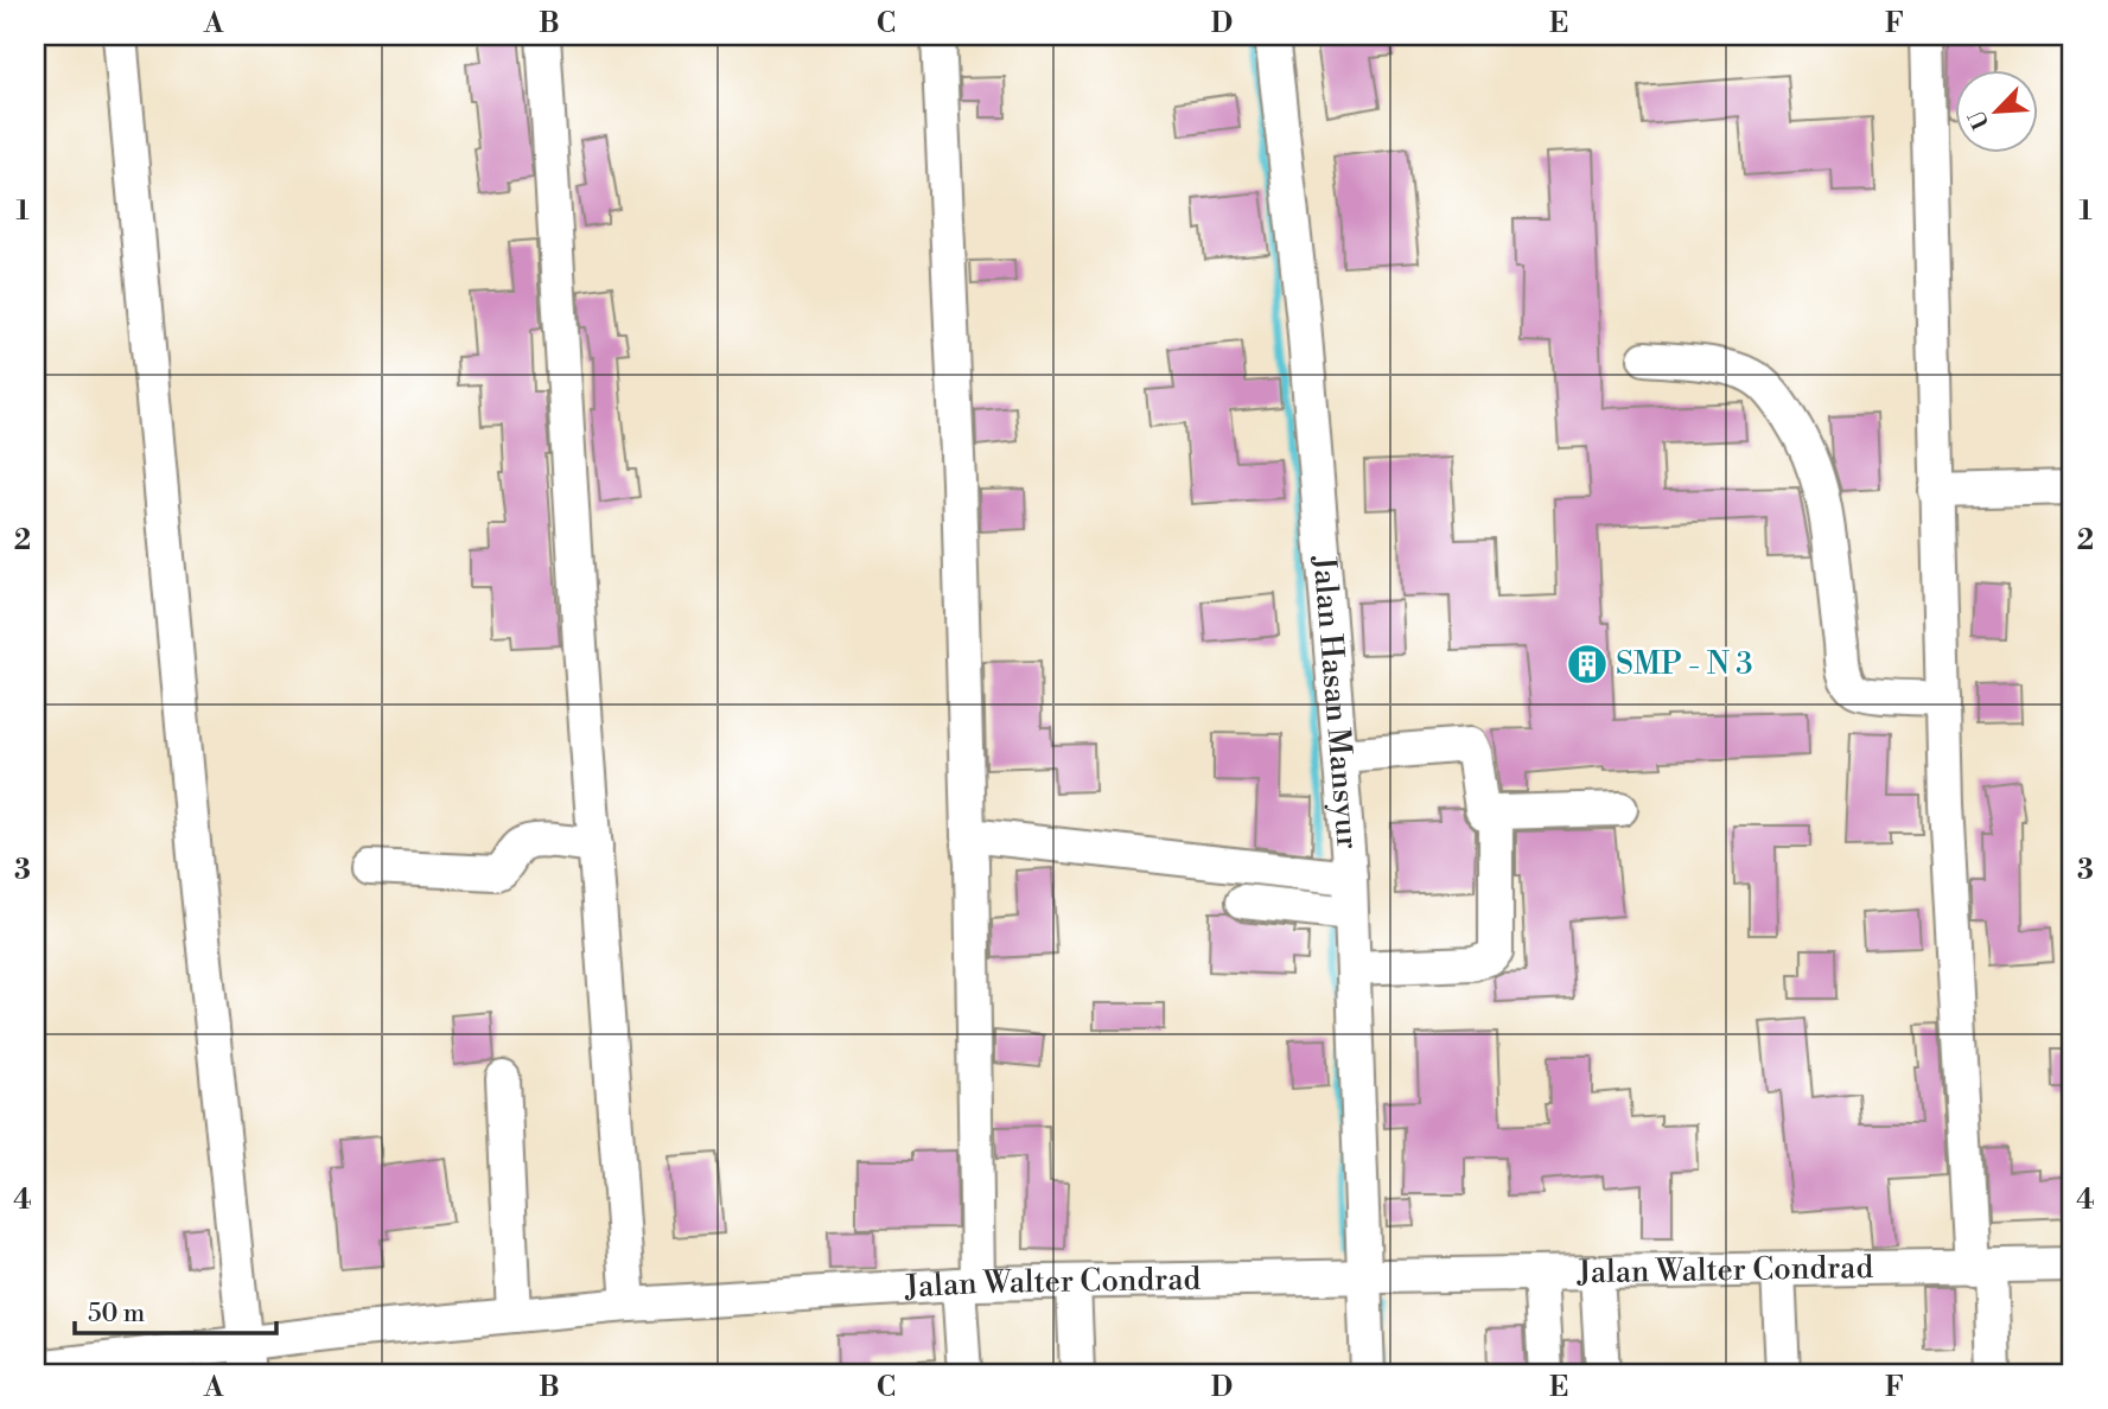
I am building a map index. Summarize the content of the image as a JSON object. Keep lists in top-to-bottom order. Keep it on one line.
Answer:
{"streets":{"street":["Jalan Hasan Mansyur","Jalan Walter Condrad"]},"crossings":[["Jalan Hasan Mansyur","Jalan Walter Condrad"]],"places":{"building":["SMP - N 3"]},"scale_bar":"50 m","north":"bottom left","grid":{"columns":["A","B","C","D","E","F"],"rows":["1","2","3","4"]}}
